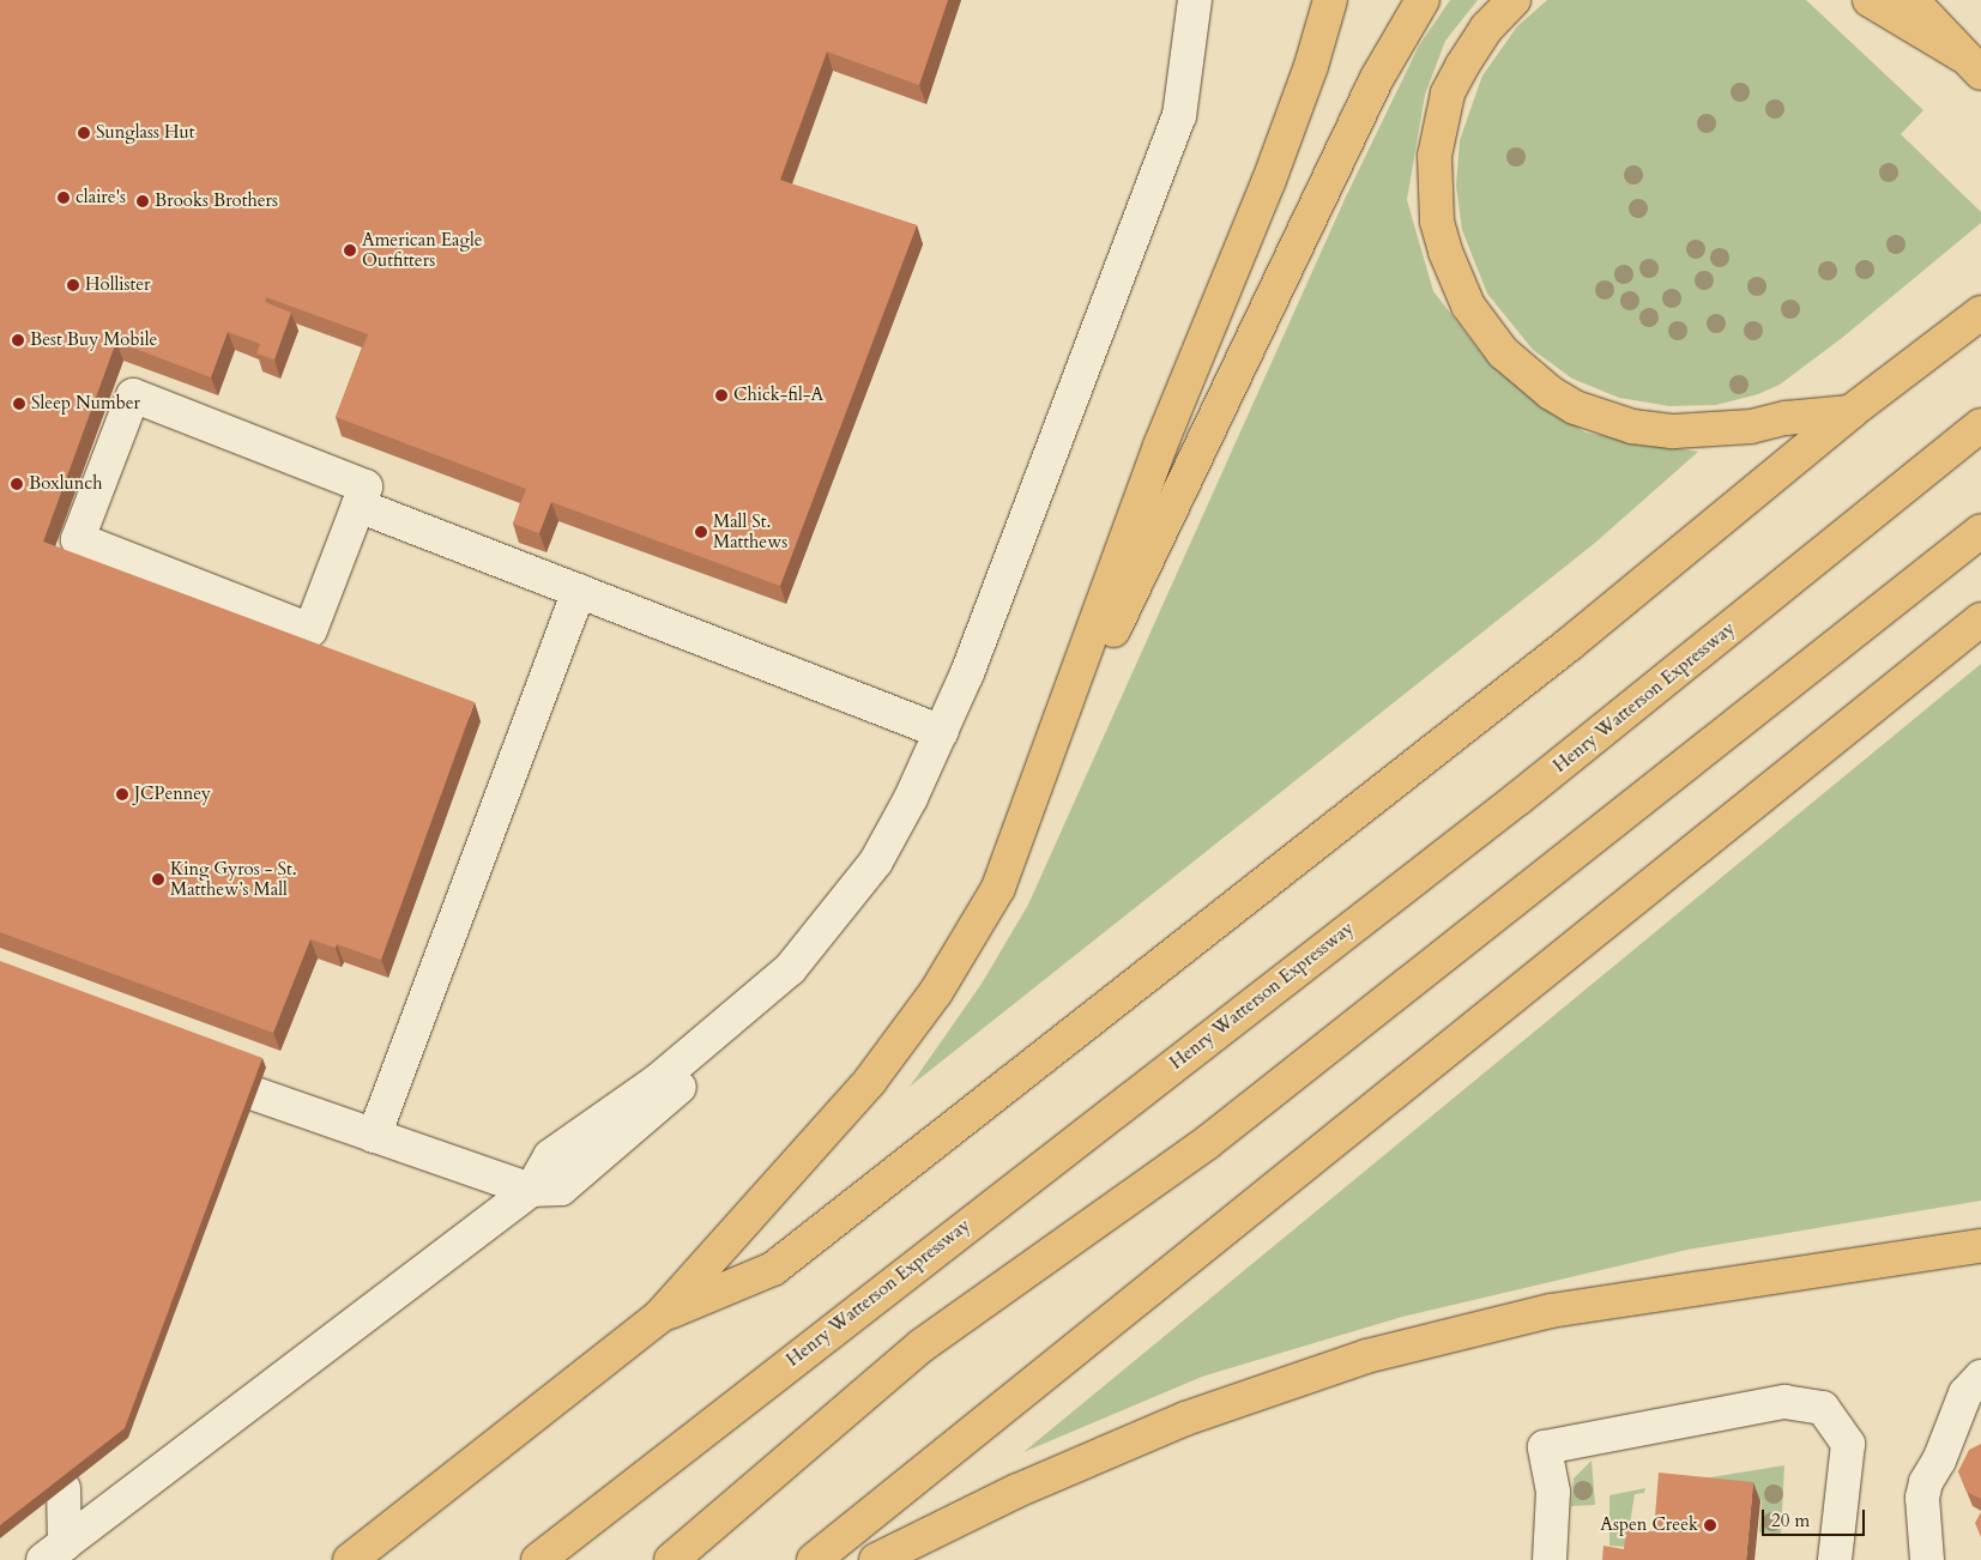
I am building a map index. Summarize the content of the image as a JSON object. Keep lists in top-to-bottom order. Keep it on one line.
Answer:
{"streets":{"main road":["Henry Watterson Expressway"]},"places":["Sunglass Hut","claire's","Brooks Brothers","American Eagle Outfitters","Hollister","Best Buy Mobile","Chick-fil-A","Sleep Number","Boxlunch","Mall St. Matthews","JCPenney","King Gyros - St. Matthew’s Mall","Aspen Creek"],"scale_bar":"20 m"}
